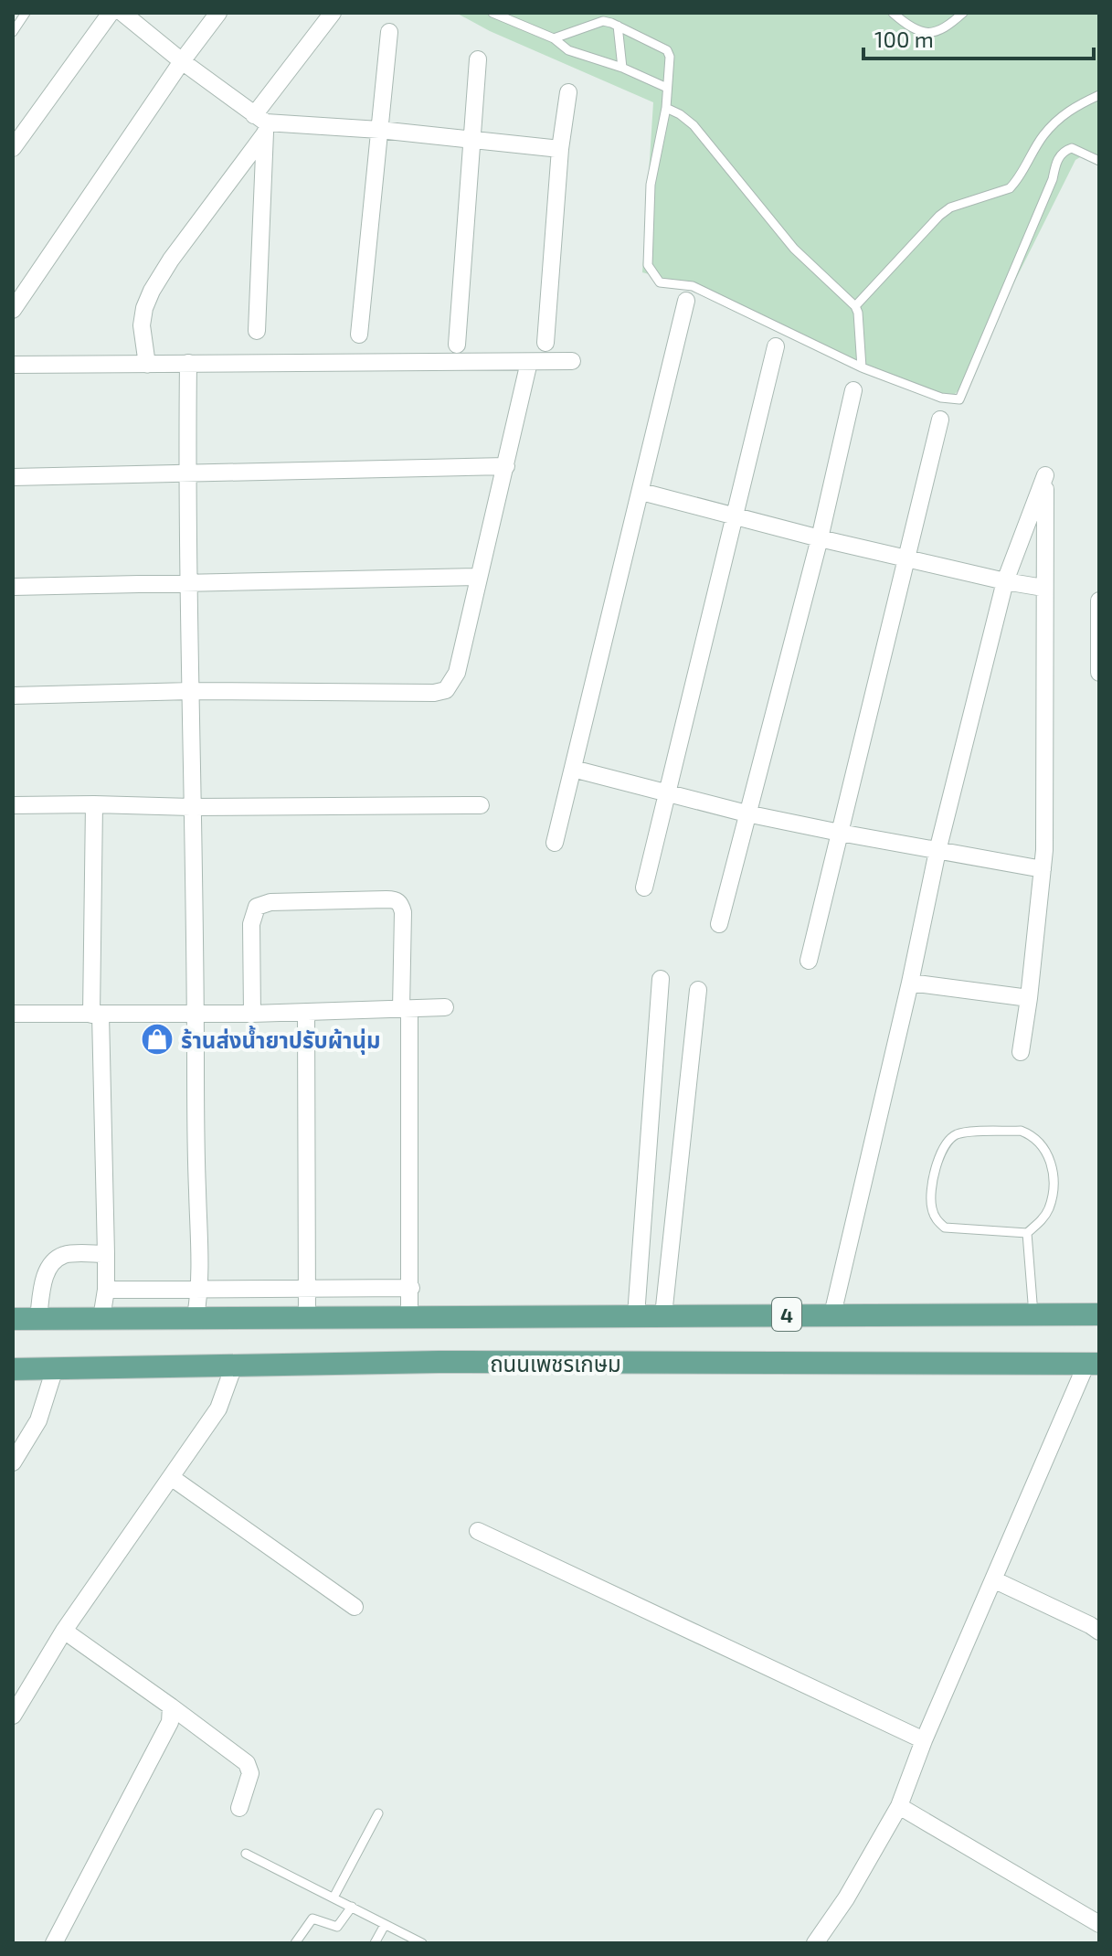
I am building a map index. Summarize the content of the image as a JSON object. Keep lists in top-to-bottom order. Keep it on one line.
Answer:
{"streets":{"main road":["4","ถนนเพชรเกษม"]},"places":{"shop":["ร้านส่งน้ำยาปรับผ้านุ่ม"]},"scale_bar":"100 m"}
